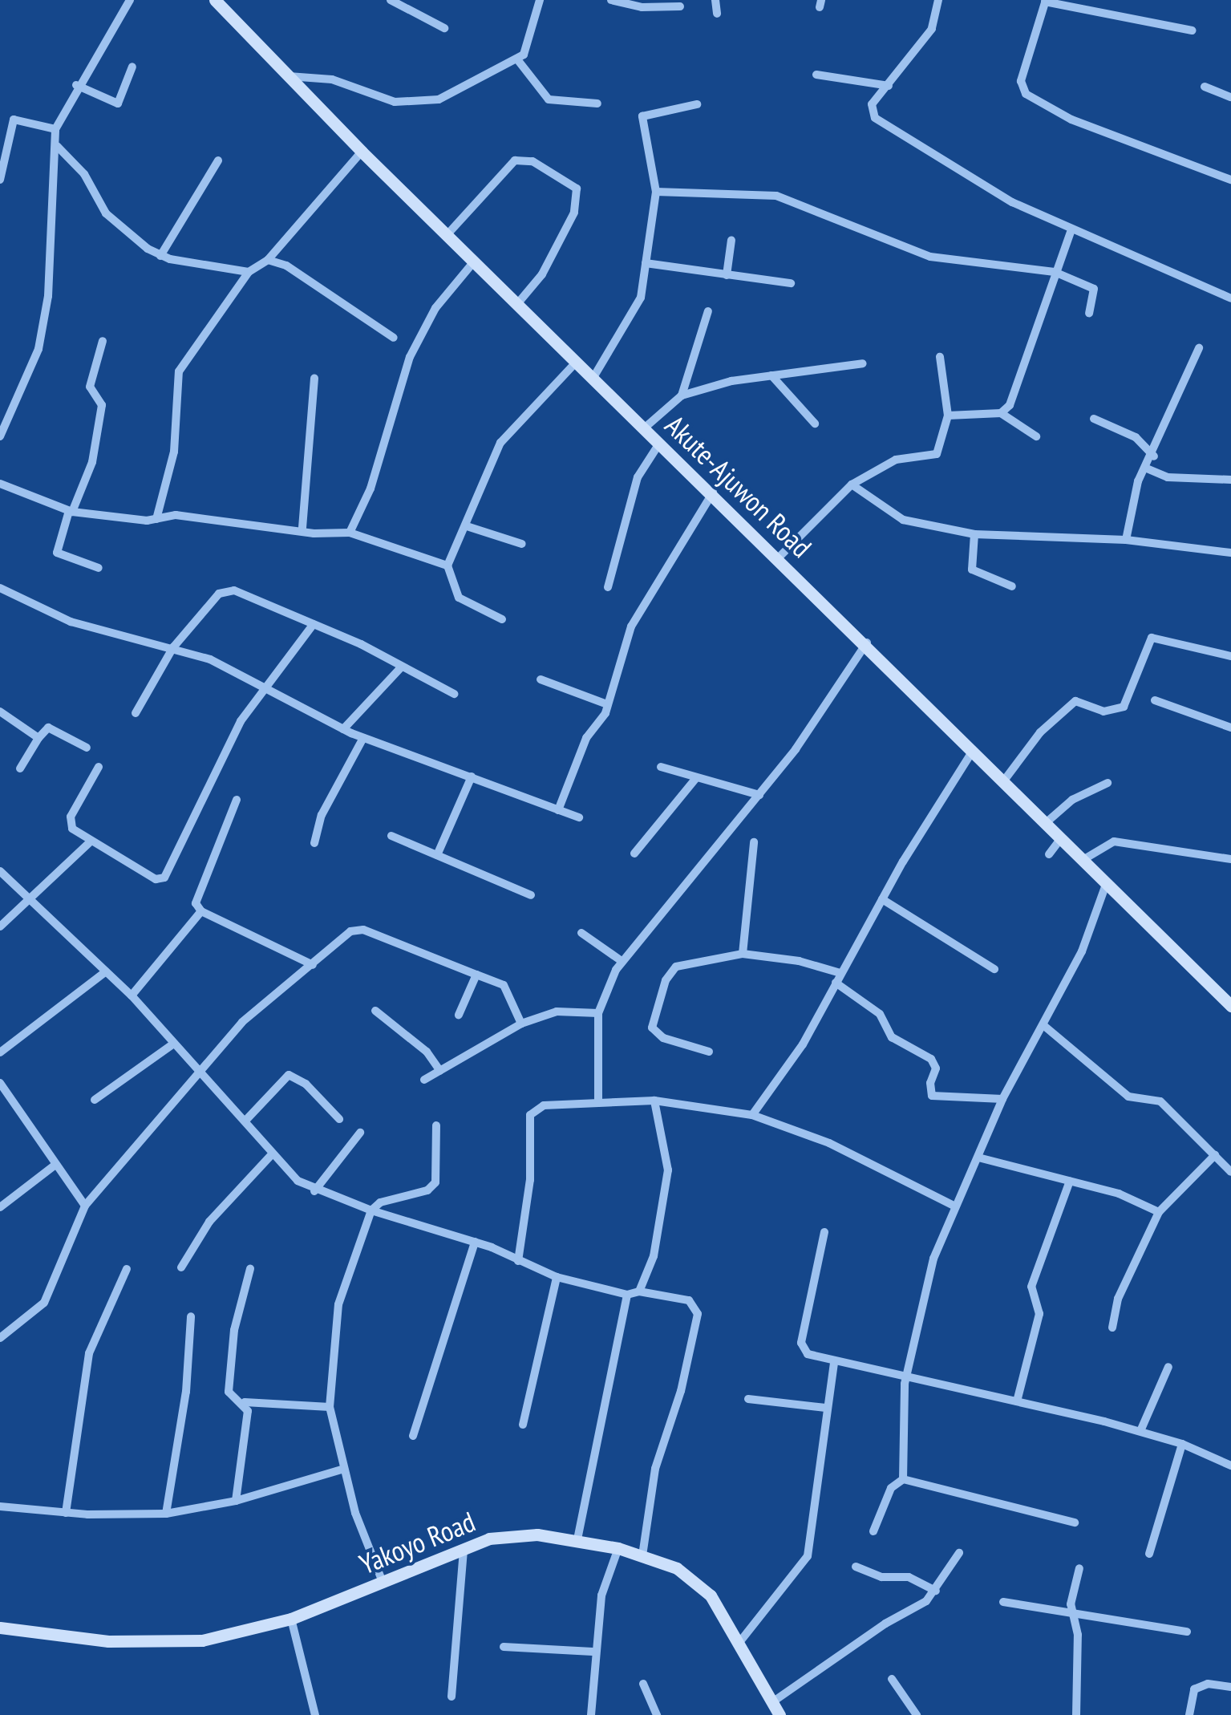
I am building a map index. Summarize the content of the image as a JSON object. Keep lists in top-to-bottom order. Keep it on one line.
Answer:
{"streets":{"main road":["Akute-Ajuwon Road","Yakoyo Road"]}}
